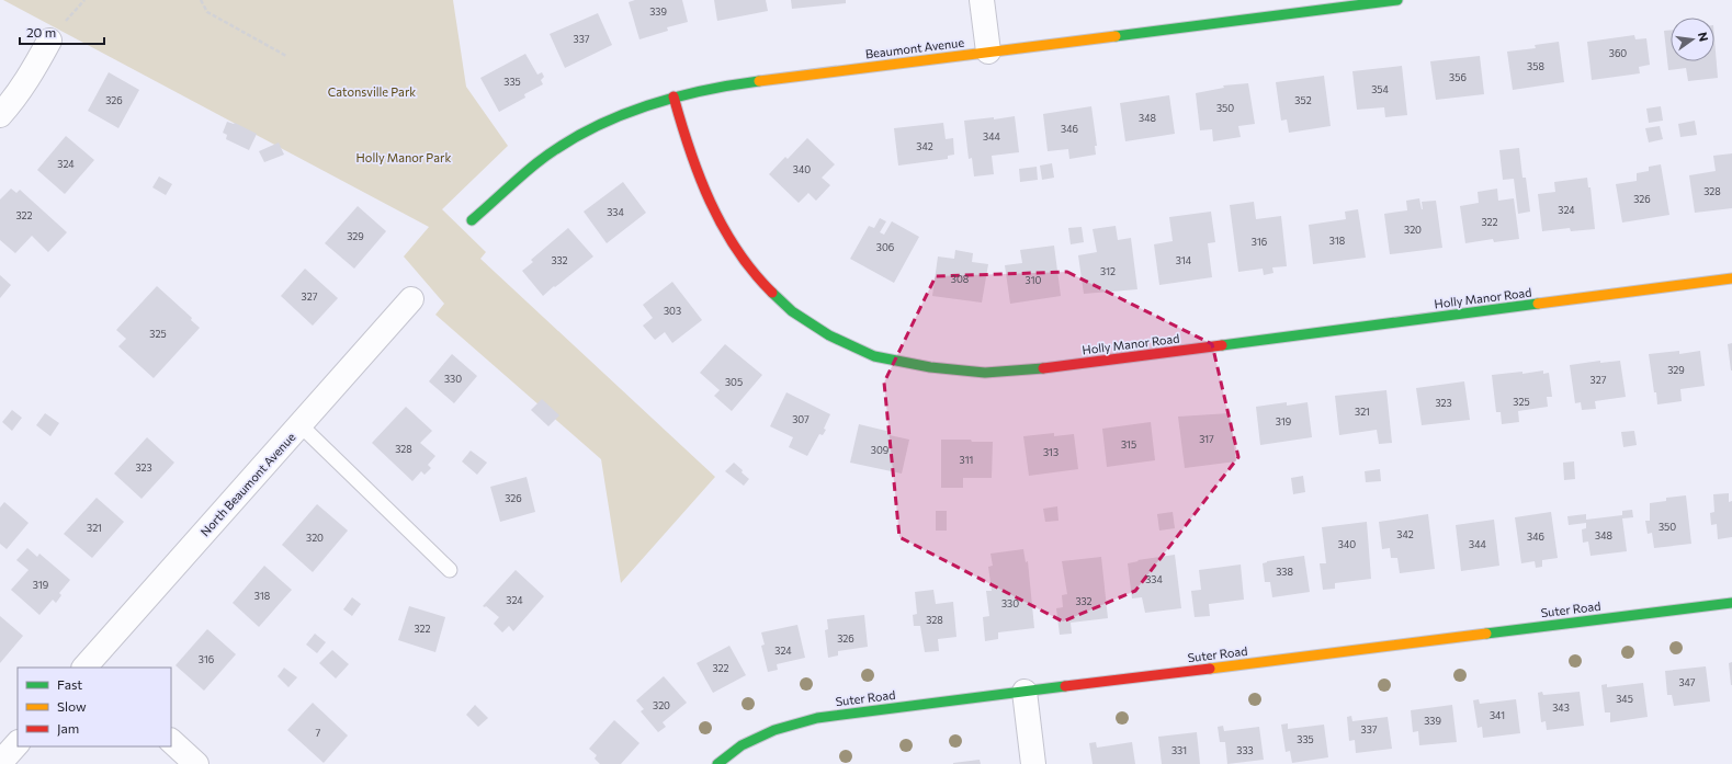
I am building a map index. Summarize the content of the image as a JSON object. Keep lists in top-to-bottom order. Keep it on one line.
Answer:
{"streets":{"street":["Beaumont Avenue","Holly Manor Road","North Beaumont Avenue","Suter Road"]},"crossings":[["Beaumont Avenue","Holly Manor Road"]],"parks":["Catonsville Park","Holly Manor Park"],"house_numbers":["339","337","360","358","356","335","354","326","352","350","348","346","344","342","324","340","328","326","324","334","322","322","320","329","318","316","306","332","314","312","308","310","327","303","325","329","330","327","305","325","323","321","307","319","317","315","328","309","313","311","323","326","350","321","342","348","346","320","340","344","338","334","319","318","324","332","330","328","322","326","324","316","322","347","345","320","343","341","339","337","7","335","331","333"],"legend":["Fast","Slow","Jam"],"scale_bar":"20 m","north":"right"}
